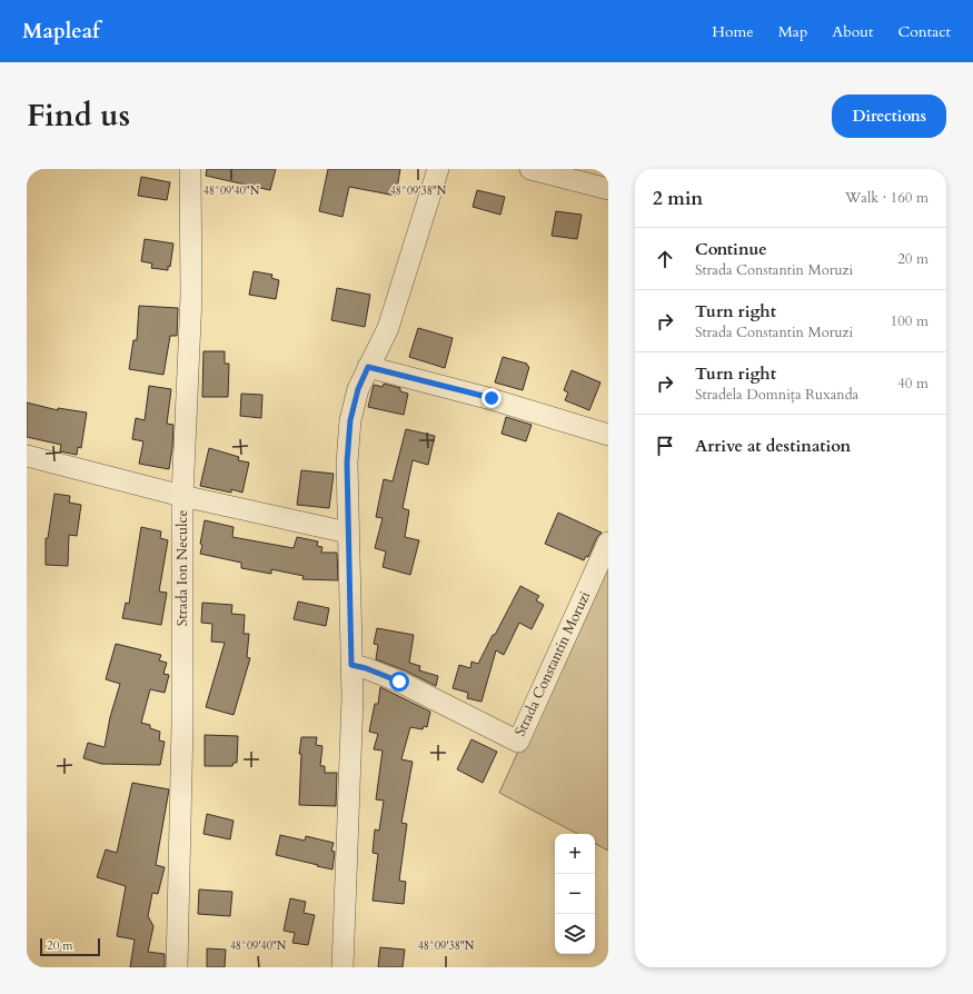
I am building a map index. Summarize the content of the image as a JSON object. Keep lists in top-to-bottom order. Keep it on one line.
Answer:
{"streets":{"street":["Strada Ion Neculce","Strada Constantin Moruzi"]},"scale_bar":"20 m","page":{"header":"Mapleaf","nav":["Home","Map","About","Contact"],"title":"Find us","buttons":"Directions","heading":["2 min","Walk · 160 m"],"list":[["Continue","Strada Constantin Moruzi","20 m"],["Turn right","Strada Constantin Moruzi","100 m"],["Turn right","Stradela Domnița Ruxanda","40 m"],"Arrive at destination"],"map_buttons":["+","−"],"scale":"20 m"},"coordinates":["48°09'40\"N","48°09'38\"N"]}
